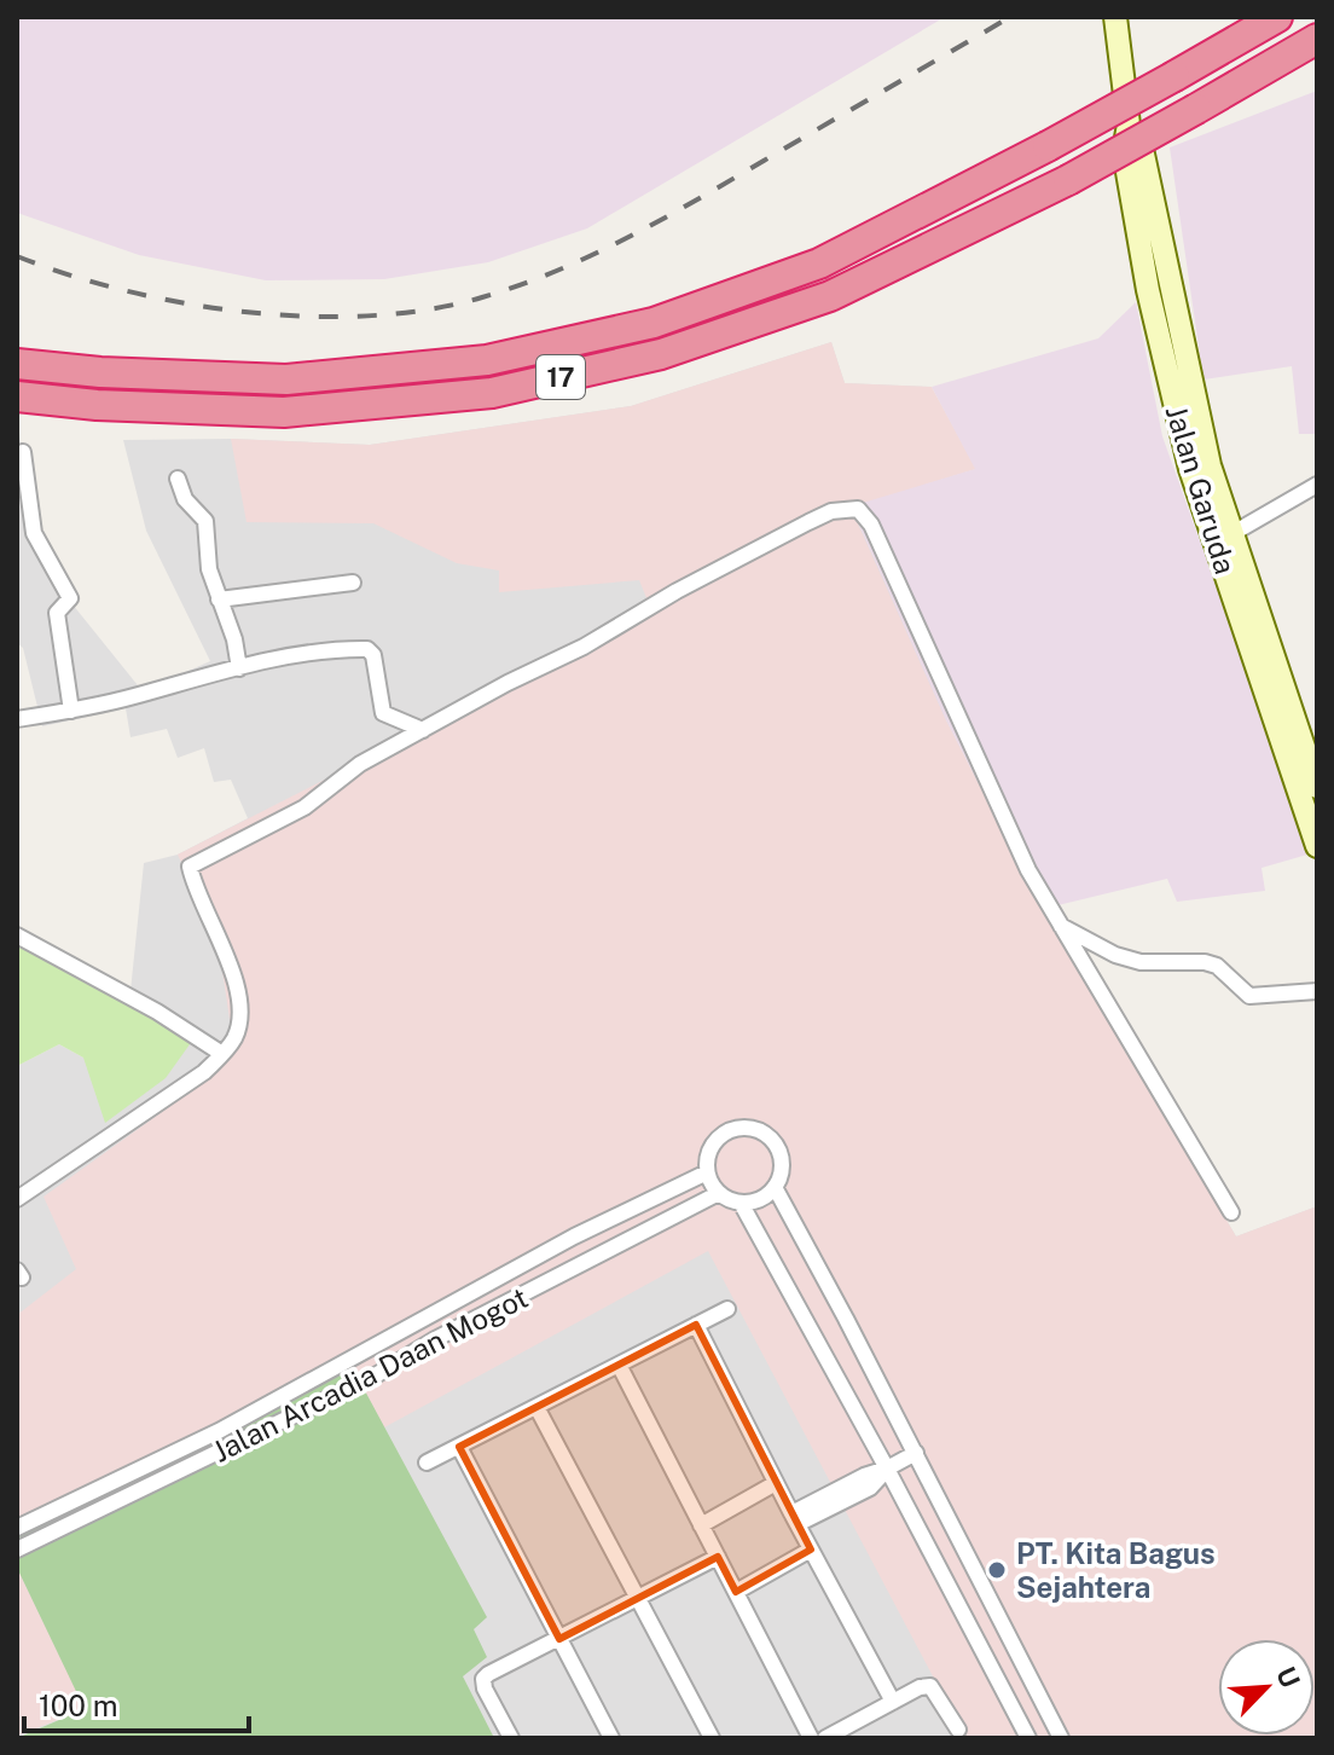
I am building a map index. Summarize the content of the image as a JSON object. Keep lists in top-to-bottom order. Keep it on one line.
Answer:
{"streets":{"highway":["17"],"main road":["Jalan Garuda"],"street":["Jalan Arcadia Daan Mogot"]},"places":["PT. Kita Bagus Sejahtera"],"scale_bar":"100 m","north":"top right"}
